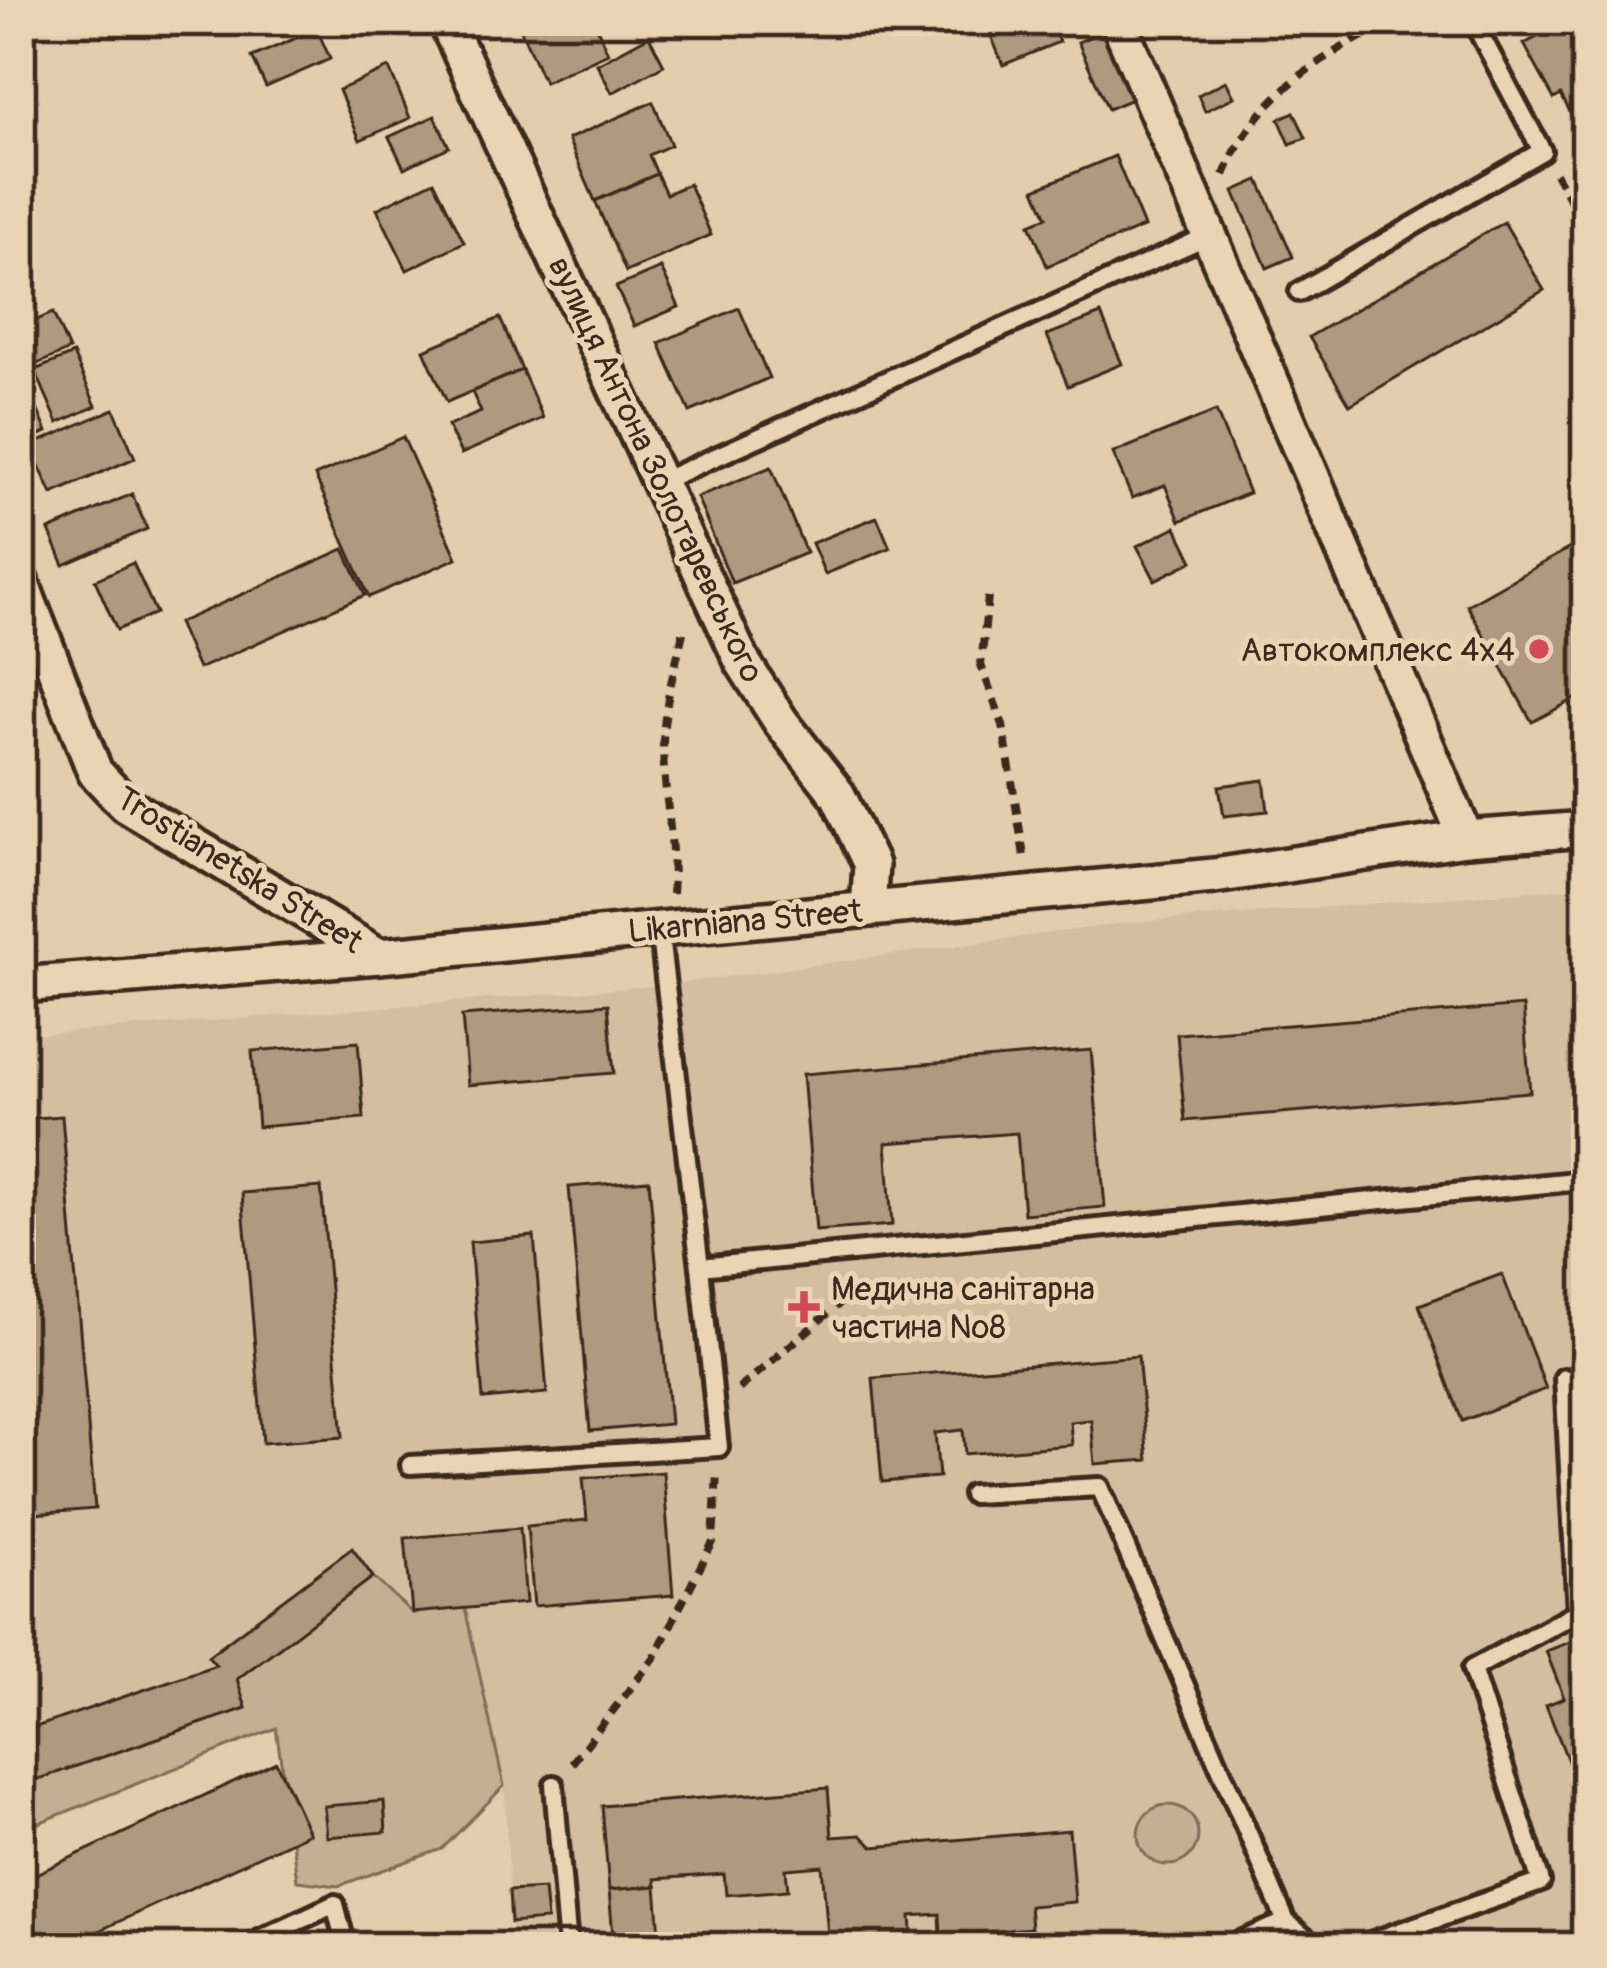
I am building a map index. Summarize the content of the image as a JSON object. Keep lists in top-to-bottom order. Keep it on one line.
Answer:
{"streets":{"street":["вулиця Антона Золотаревського","Trostianetska Street","Likarniana Street"]},"crossings":[["вулиця Антона Золотаревського","Likarniana Street"],["Trostianetska Street","Likarniana Street"]],"places":{"other":["Автокомплекс 4x4"],"health":["Медична санітарна частина №8"]}}
